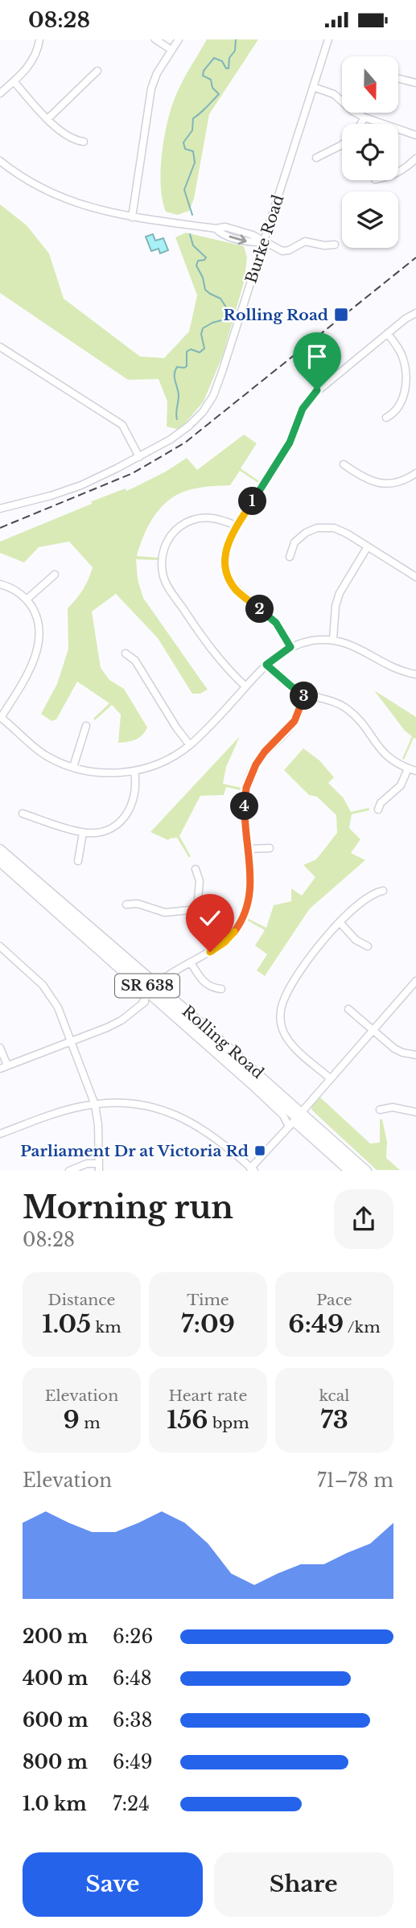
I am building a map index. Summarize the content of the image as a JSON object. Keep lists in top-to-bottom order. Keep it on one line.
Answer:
{"streets":{"main road":["SR 638","Rolling Road"],"street":["Burke Road"]},"places":{"transit":["Rolling Road","Parliament Dr at Victoria Rd"]},"north":"bottom","page":{"status":"08:28","pins":["1","2","3","4"],"heading":["Morning run","08:28"],"stats":[["Distance","1.05 km"],["Time","7:09"],["Pace","6:49 /km"],["Elevation","9 m"],["Heart rate","156 bpm"],["kcal","73"]],"chart":["Elevation","71–78 m"],"list":[{"name":"200 m","note":"6:26"},{"name":"400 m","note":"6:48"},{"name":"600 m","note":"6:38"},{"name":"800 m","note":"6:49"},{"name":"1.0 km","note":"7:24"}],"buttons":["Save","Share"]}}
